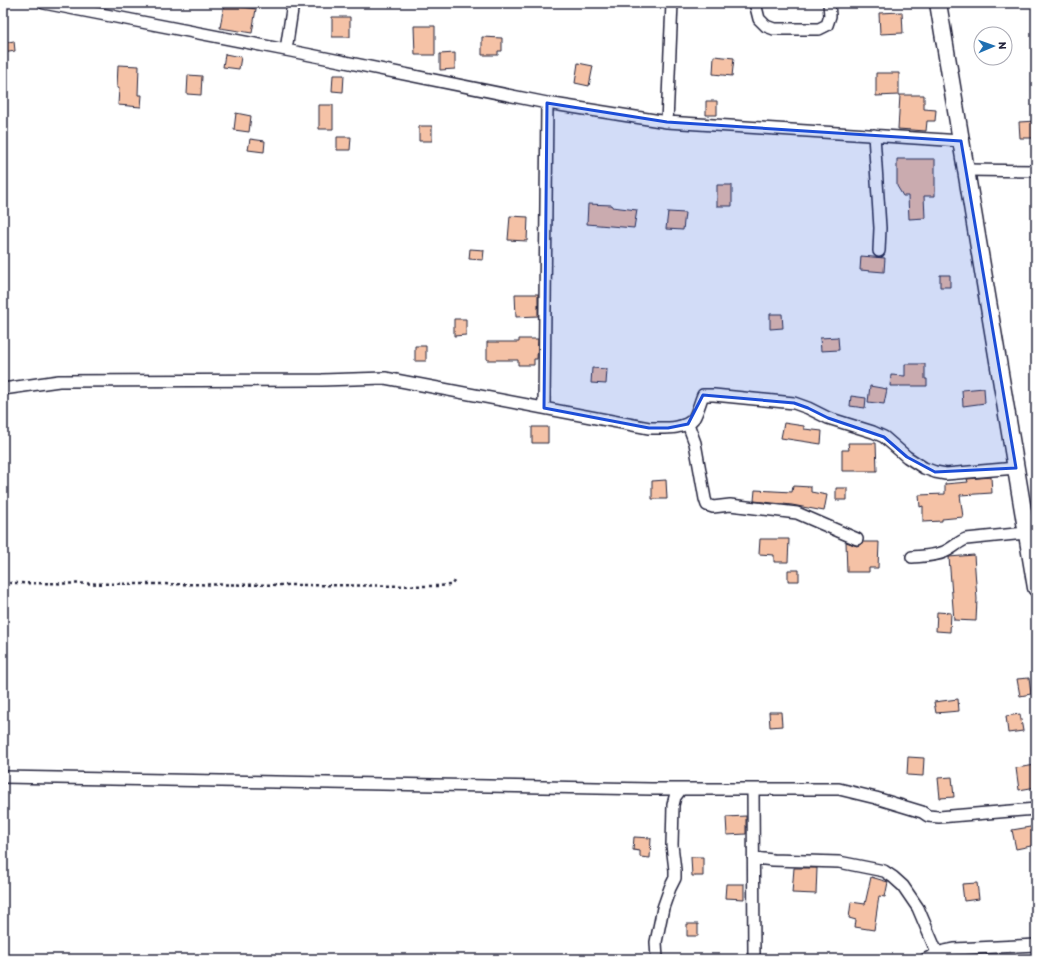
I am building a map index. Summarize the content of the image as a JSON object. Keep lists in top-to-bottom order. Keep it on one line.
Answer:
{"north":"right"}
